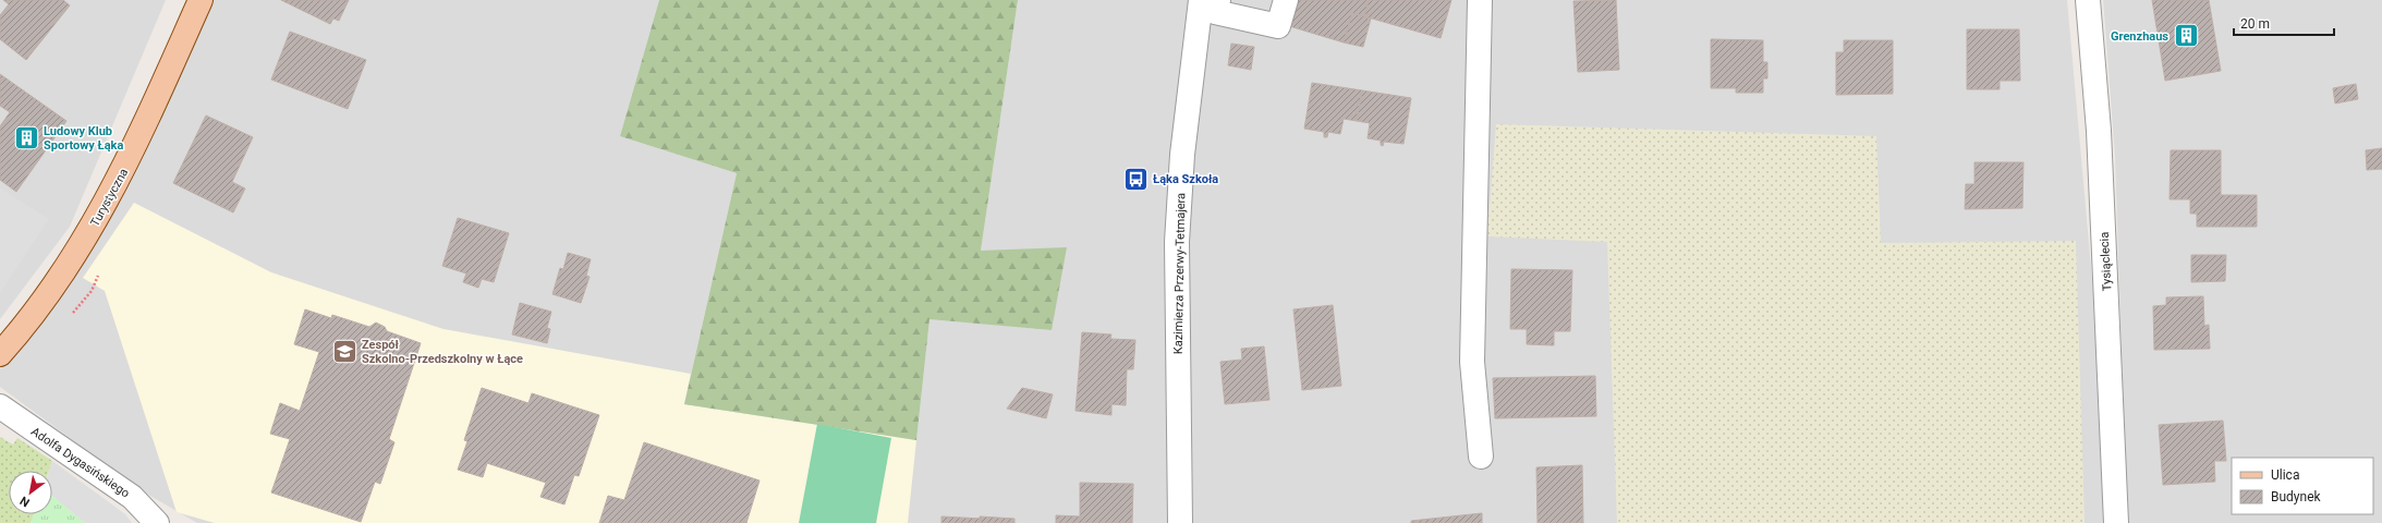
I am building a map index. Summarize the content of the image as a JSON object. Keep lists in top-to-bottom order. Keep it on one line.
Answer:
{"streets":{"main road":["Turystyczna"],"street":["Tysiąclecia","Kazimierza Przerwy-Tetmajera","Adolfa Dygasińskiego"]},"places":{"building":["Grenzhaus","Ludowy Klub Sportowy Łąka"],"bus stop":["Łąka Szkoła"],"school or university":["Zespół Szkolno-Przedszkolny w Łące"]},"legend":["Ulica","Budynek"],"scale_bar":"20 m","north":"bottom left"}
